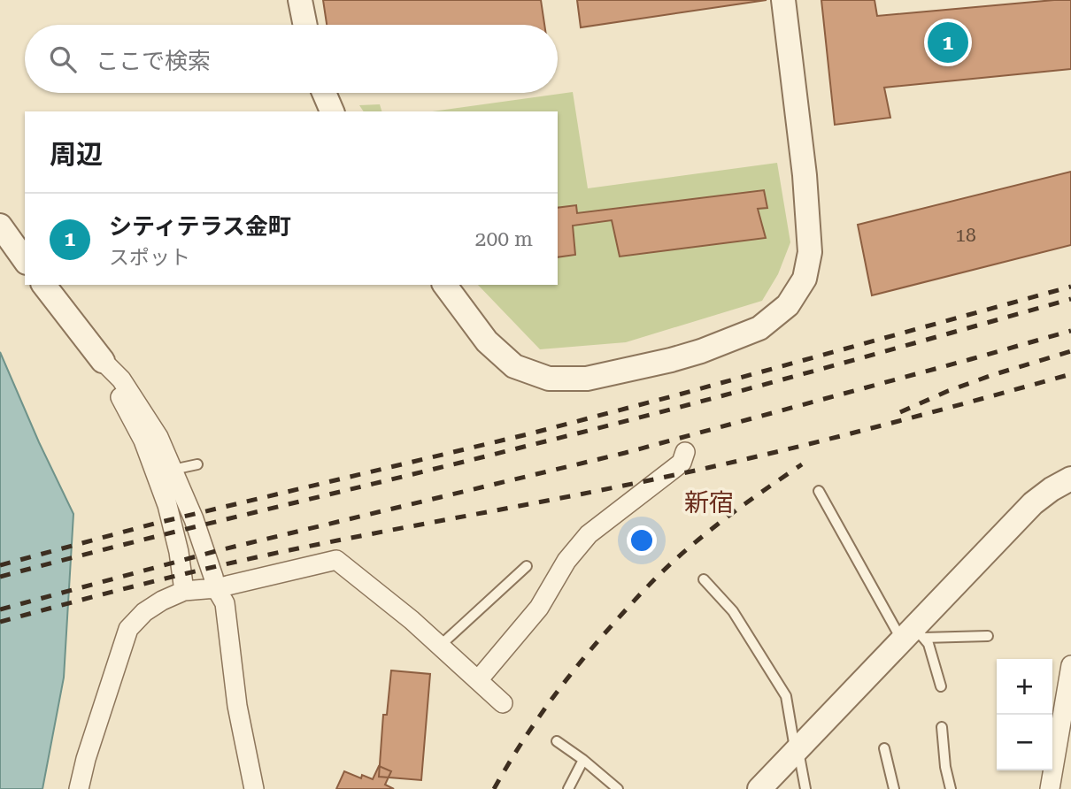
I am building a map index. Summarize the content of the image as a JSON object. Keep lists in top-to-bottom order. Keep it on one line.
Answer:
{"districts":["新宿"],"house_numbers":["18"],"page":{"pins":"1","search":"ここで検索","heading":"周辺","list":[{"mark":"1","name":"シティテラス金町","note":"スポット","value":"200 m"}],"map_buttons":["+","−"]}}
